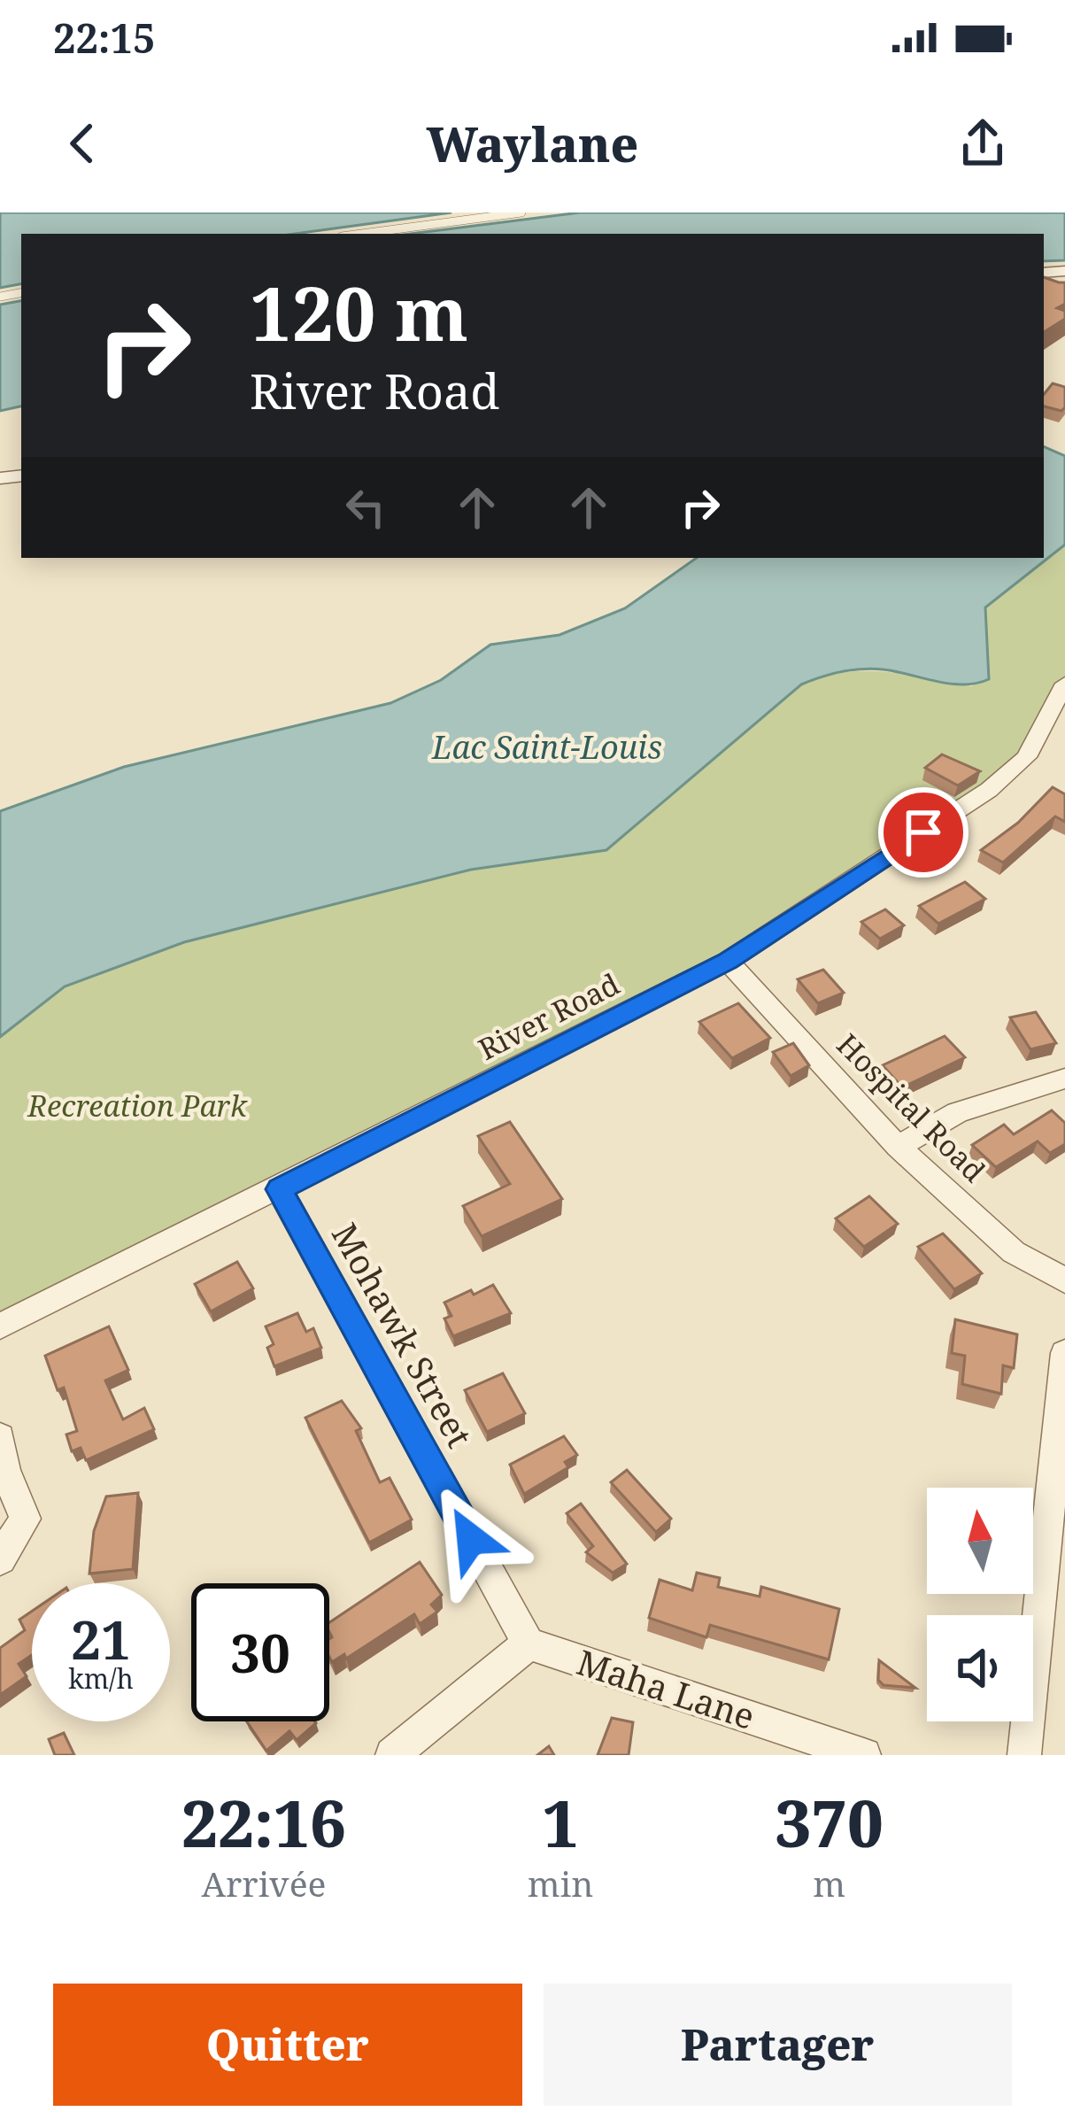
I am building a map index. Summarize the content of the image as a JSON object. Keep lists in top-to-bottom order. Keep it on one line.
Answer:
{"streets":{"street":["River Road","Hospital Road","Mohawk Street","Maha Lane"]},"crossings":[["River Road","Hospital Road"],["River Road","Mohawk Street"],["Mohawk Street","Maha Lane"]],"water":["Lac Saint-Louis"],"parks":["Recreation Park"],"north":"top","page":{"status":"22:15","header":"Waylane","turn":["120 m","River Road"],"speed":"21 km/h","limit":"30","eta":["22:16","Arrivée","1","min","370","m"],"buttons":["Quitter","Partager"]}}
